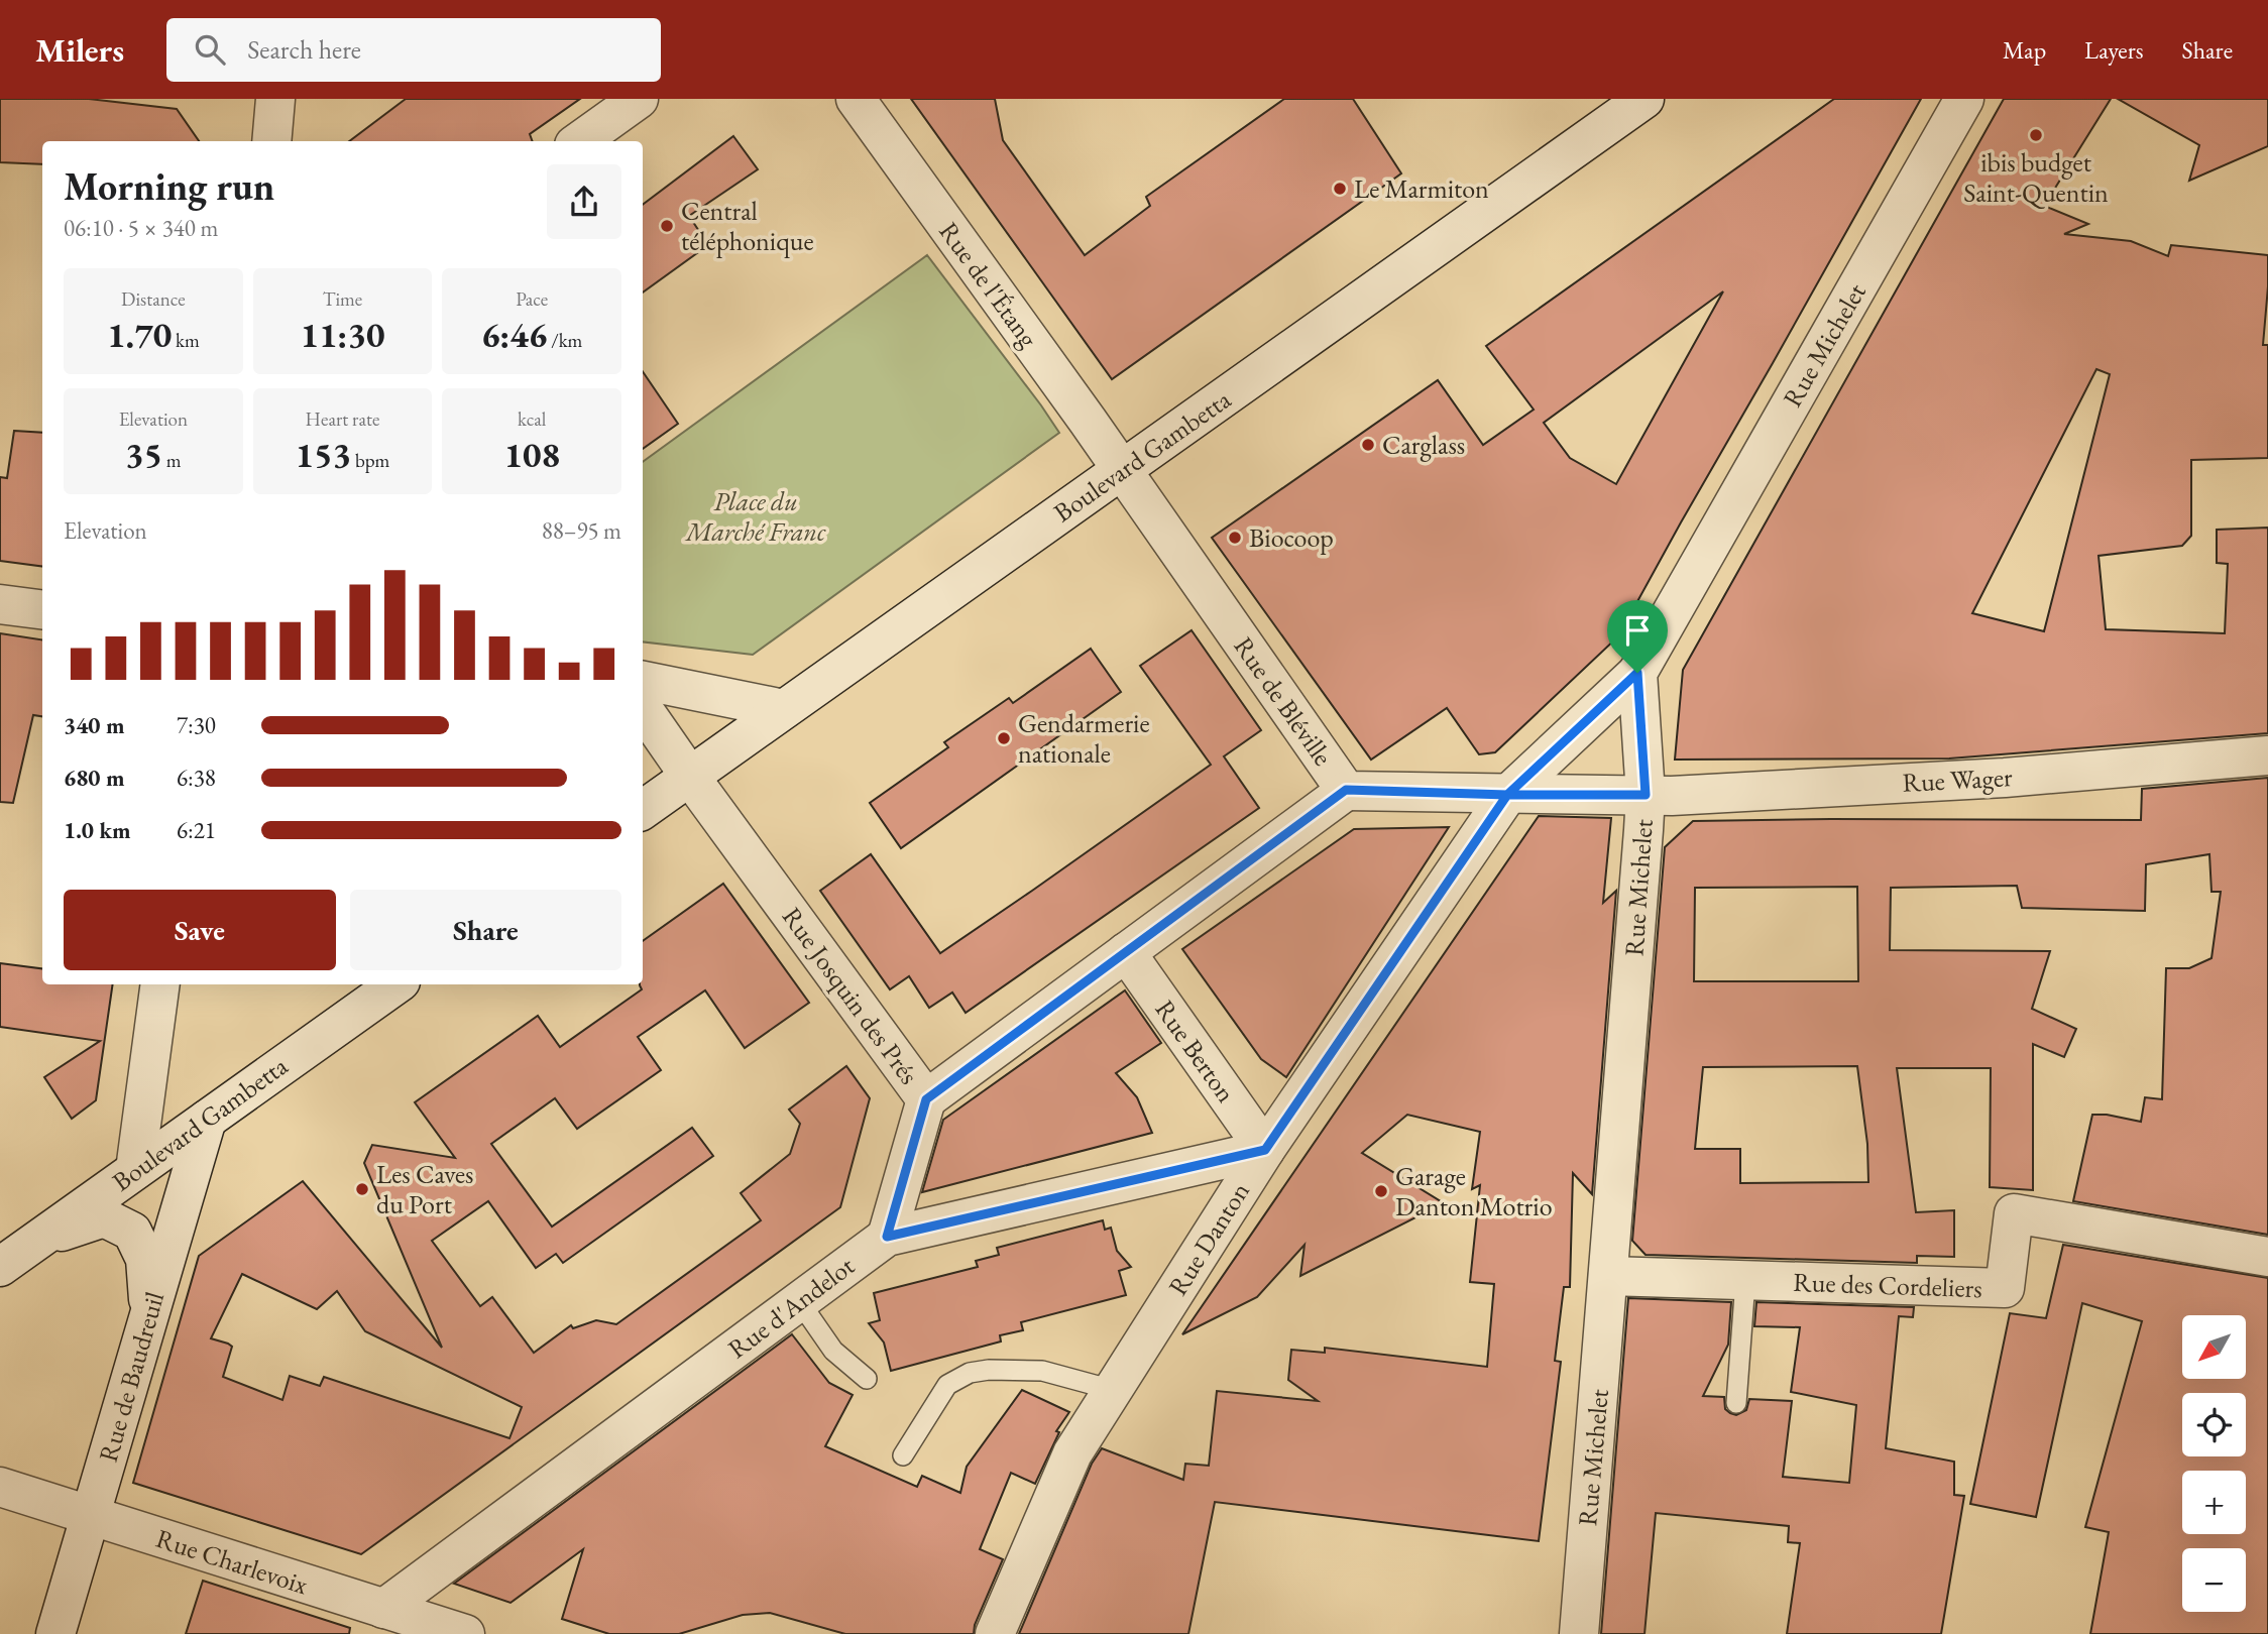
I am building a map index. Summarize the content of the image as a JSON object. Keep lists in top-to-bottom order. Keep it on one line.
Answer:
{"streets":{"street":["Rue de l'Étang","Rue Michelet","Boulevard Gambetta","Rue de Bléville","Rue Wager","Rue Josquin des Prés","Rue Berton","Rue Danton","Rue des Cordeliers","Rue d'Andelot","Rue de Baudreuil","Rue Charlevoix"]},"crossings":[["Rue de l'Étang","Boulevard Gambetta"],["Rue de l'Étang","Rue de Bléville"],["Rue Michelet","Rue de Bléville"],["Rue Michelet","Rue Wager"],["Rue Michelet","Rue Danton"],["Rue Michelet","Rue des Cordeliers"],["Boulevard Gambetta","Rue de Bléville"],["Boulevard Gambetta","Rue Josquin des Prés"],["Boulevard Gambetta","Rue de Baudreuil"],["Rue de Bléville","Rue Wager"],["Rue de Bléville","Rue Danton"],["Rue Josquin des Prés","Rue d'Andelot"],["Rue Berton","Rue Danton"],["Rue Berton","Rue d'Andelot"],["Rue Danton","Rue d'Andelot"],["Rue d'Andelot","Rue Charlevoix"],["Rue de Baudreuil","Rue Charlevoix"]],"parks":["Place du Marché Franc"],"places":["ibis budget Saint-Quentin","Le Marmiton","Central téléphonique","Carglass","Biocoop","Gendarmerie nationale","Les Caves du Port","Garage Danton Motrio"],"north":"bottom left","page":{"header":"Milers","search":"Search here","nav":["Map","Layers","Share"],"heading":["Morning run","06:10 · 5 × 340 m"],"stats":[["Distance","1.70 km"],["Time","11:30"],["Pace","6:46 /km"],["Elevation","35 m"],["Heart rate","153 bpm"],["kcal","108"]],"chart":["Elevation","88–95 m"],"list":[{"name":"340 m","note":"7:30"},{"name":"680 m","note":"6:38"},{"name":"1.0 km","note":"6:21"}],"buttons":["Save","Share"],"map_buttons":["+","−"]}}
